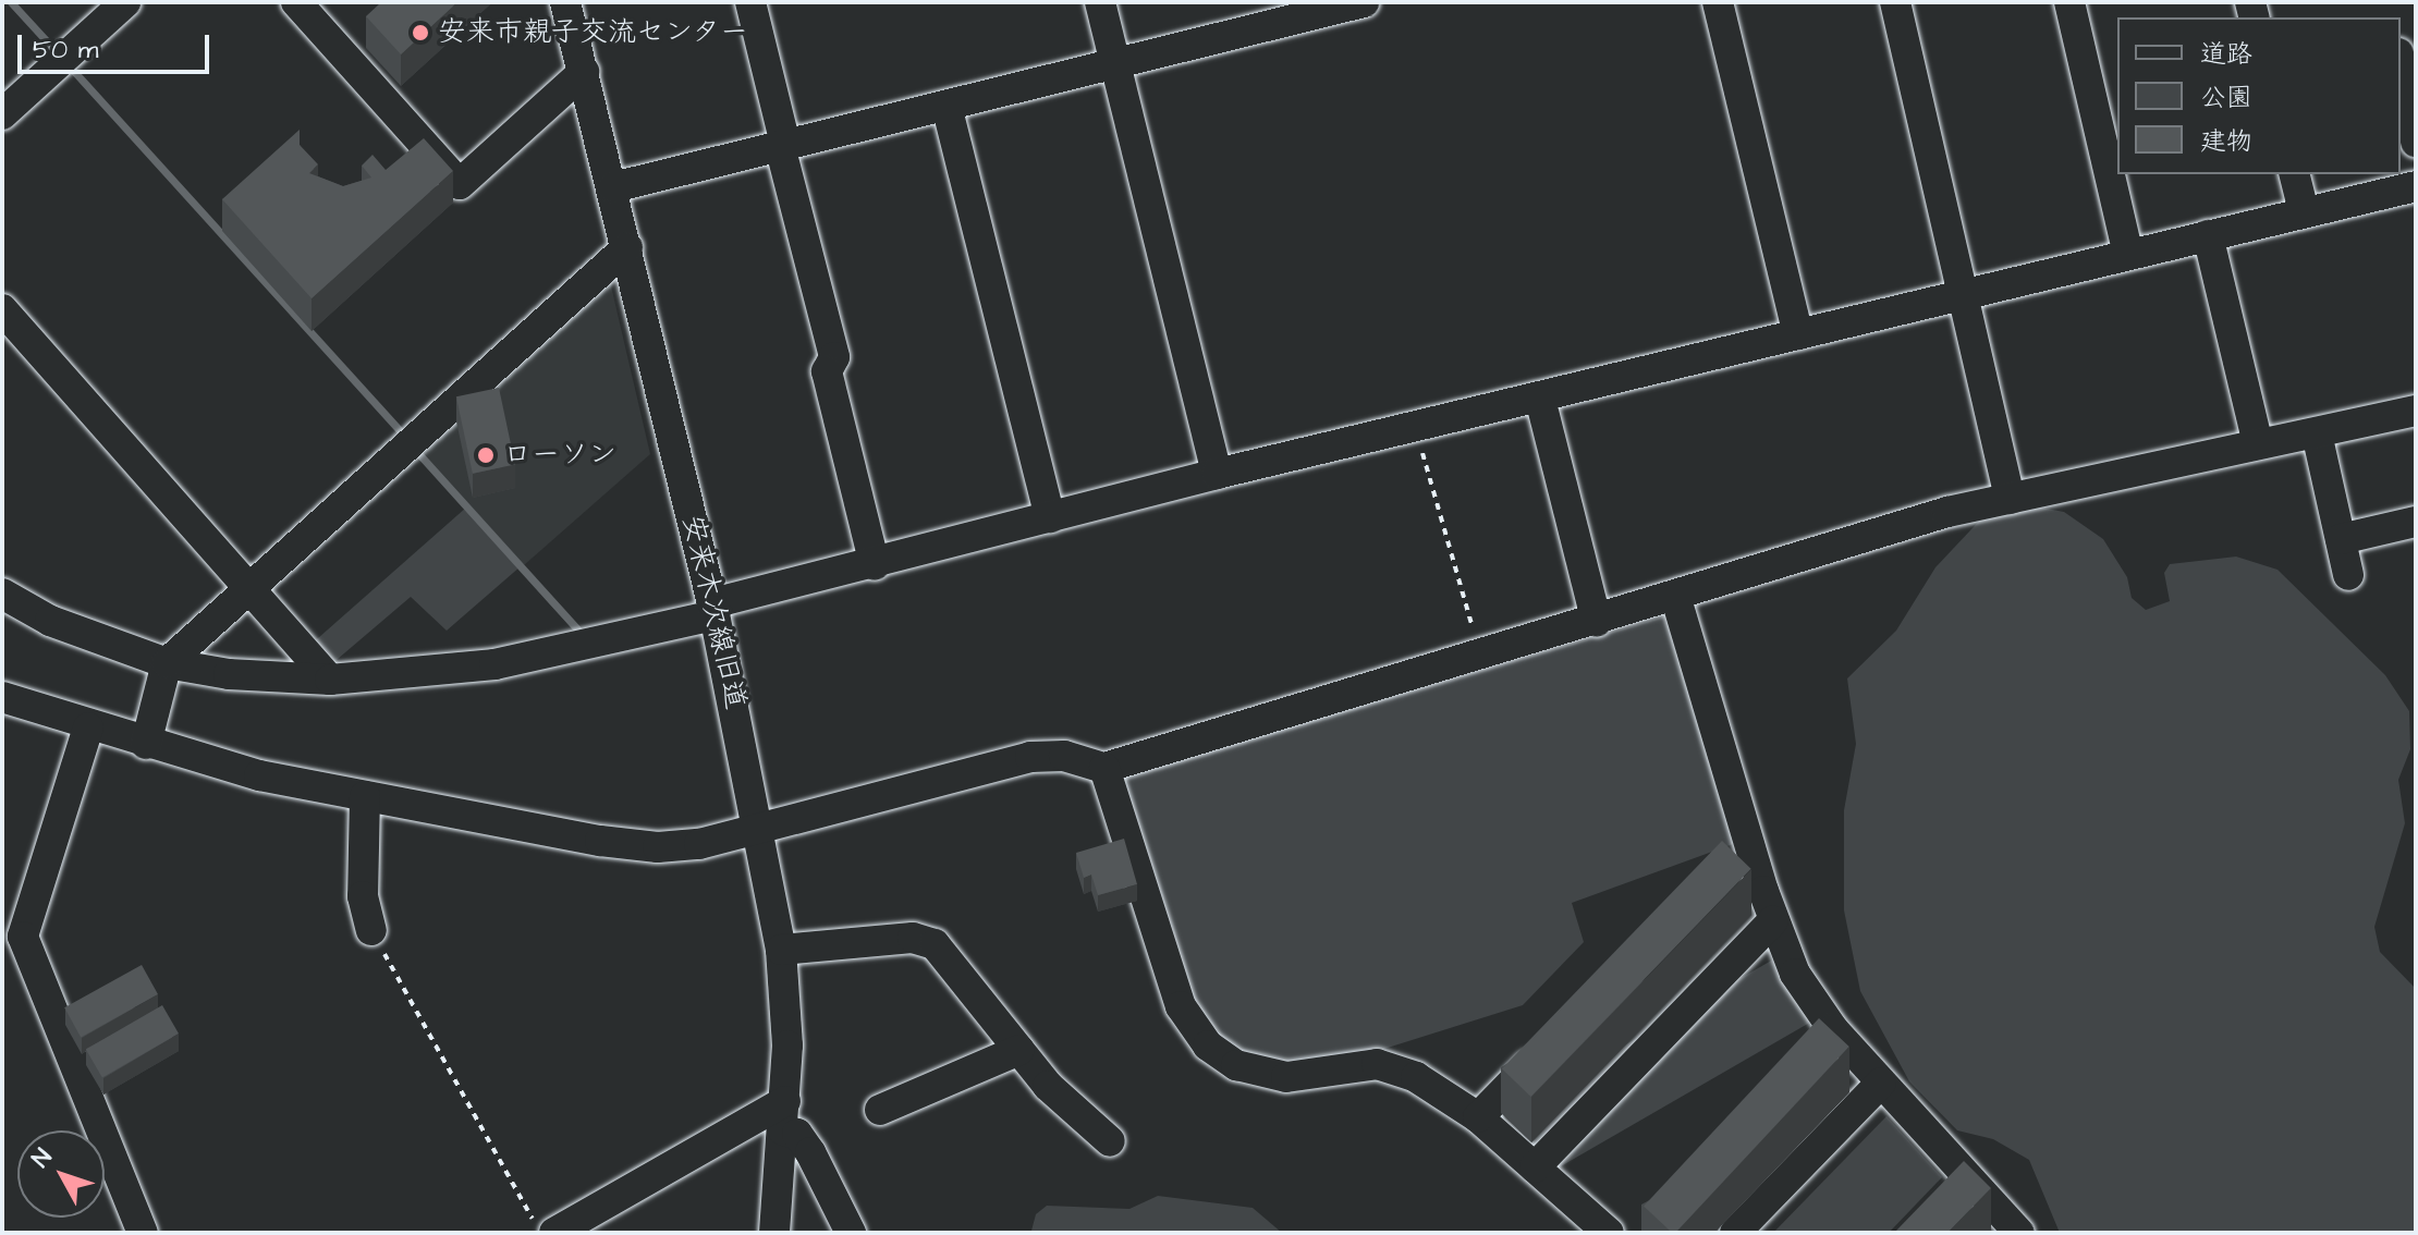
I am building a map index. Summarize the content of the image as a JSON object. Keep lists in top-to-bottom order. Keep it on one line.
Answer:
{"streets":{"street":["安来木次線旧道"]},"places":["安来市親子交流センター","ローソン"],"legend":["道路","公園","建物"],"scale_bar":"50 m","north":"top left"}
